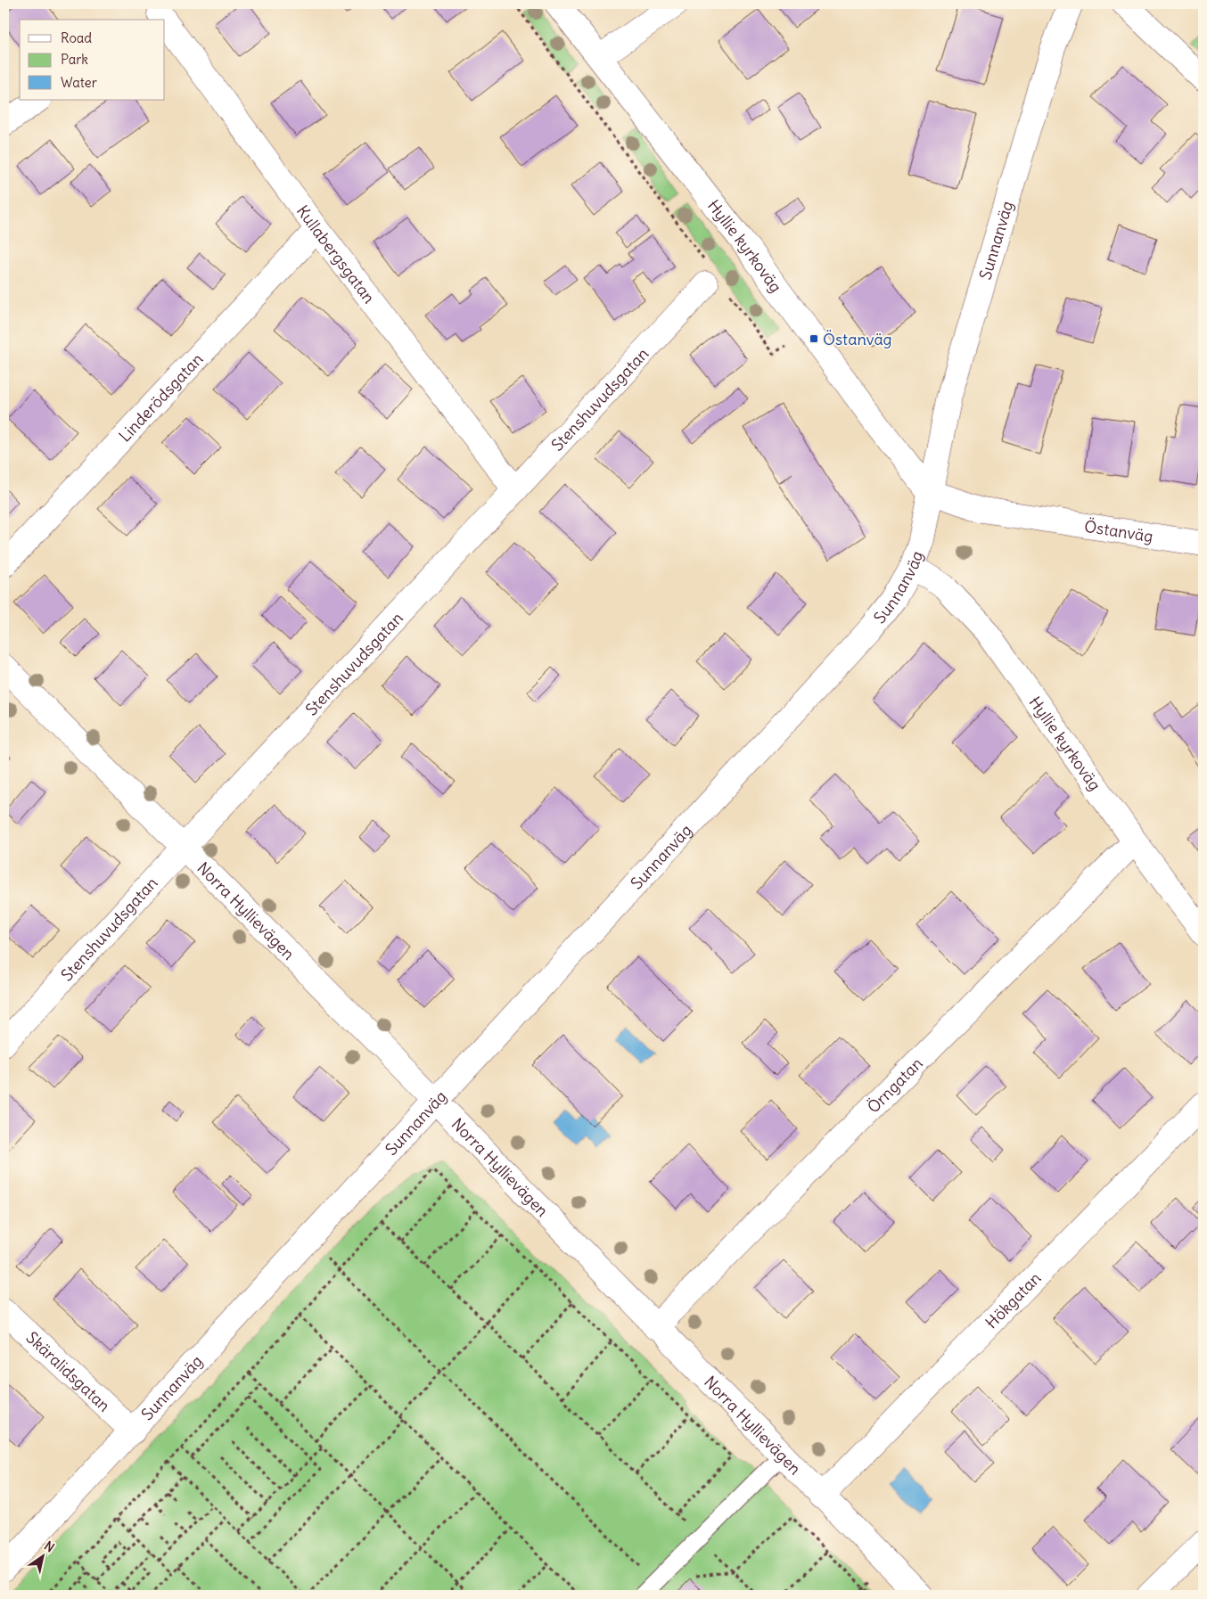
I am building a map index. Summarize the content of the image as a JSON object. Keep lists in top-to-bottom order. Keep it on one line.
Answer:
{"streets":{"street":["Sunnanväg","Hyllie kyrkoväg","Kullabergsgatan","Linderödsgatan","Stenshuvudsgatan","Östanväg","Norra Hyllievägen","Örngatan","Hökgatan","Skäralidsgatan"]},"crossings":[["Sunnanväg","Hyllie kyrkoväg"],["Sunnanväg","Östanväg"],["Sunnanväg","Norra Hyllievägen"],["Sunnanväg","Skäralidsgatan"],["Hyllie kyrkoväg","Östanväg"],["Hyllie kyrkoväg","Örngatan"],["Kullabergsgatan","Linderödsgatan"],["Kullabergsgatan","Stenshuvudsgatan"],["Stenshuvudsgatan","Norra Hyllievägen"],["Norra Hyllievägen","Örngatan"],["Norra Hyllievägen","Hökgatan"]],"places":{"transit":["Östanväg"]},"legend":["Road","Park","Water"],"north":"top right"}
